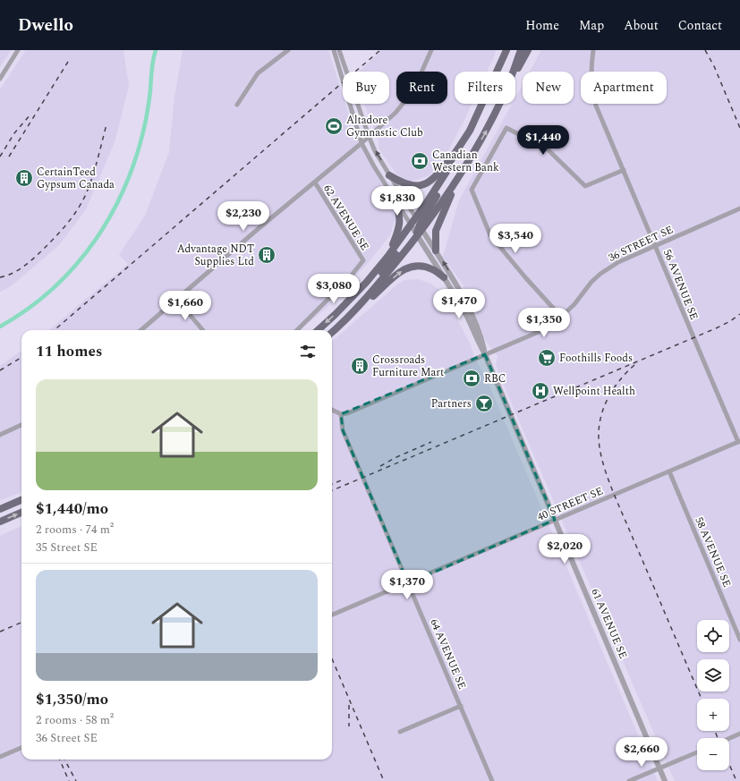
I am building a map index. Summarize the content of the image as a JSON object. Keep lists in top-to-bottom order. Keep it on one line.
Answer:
{"streets":{"street":["62 AVENUE SE","36 STREET SE","56 AVENUE SE","40 STREET SE","58 AVENUE SE","61 AVENUE SE","64 AVENUE SE"]},"crossings":[["36 STREET SE","56 AVENUE SE"],["36 STREET SE","61 AVENUE SE"],["36 STREET SE","64 AVENUE SE"],["56 AVENUE SE","40 STREET SE"],["40 STREET SE","58 AVENUE SE"],["40 STREET SE","61 AVENUE SE"],["40 STREET SE","64 AVENUE SE"]],"places":{"sports":["Altadore Gymnastic Club"],"bank":["Canadian Western Bank","RBC"],"building":["CertainTeed Gypsum Canada","Advantage NDT Supplies Ltd","Crossroads Furniture Mart"],"supermarket":["Foothills Foods"],"hospital":["Wellpoint Health"],"bar":["Partners"]},"page":{"header":"Dwello","nav":["Home","Map","About","Contact"],"chip":["Buy","Rent","Filters","New","Apartment"],"price":["$1,440","$1,830","$2,230","$3,540","$3,080","$1,470","$1,660","$1,350","$2,020","$1,370","$2,660"],"heading":"11 homes","list":[{"name":"$1,440/mo","note":"2 rooms · 74 m² · 35 Street SE"},{"name":"$1,350/mo","note":"2 rooms · 58 m² · 36 Street SE"}],"map_buttons":["+","−"]}}
